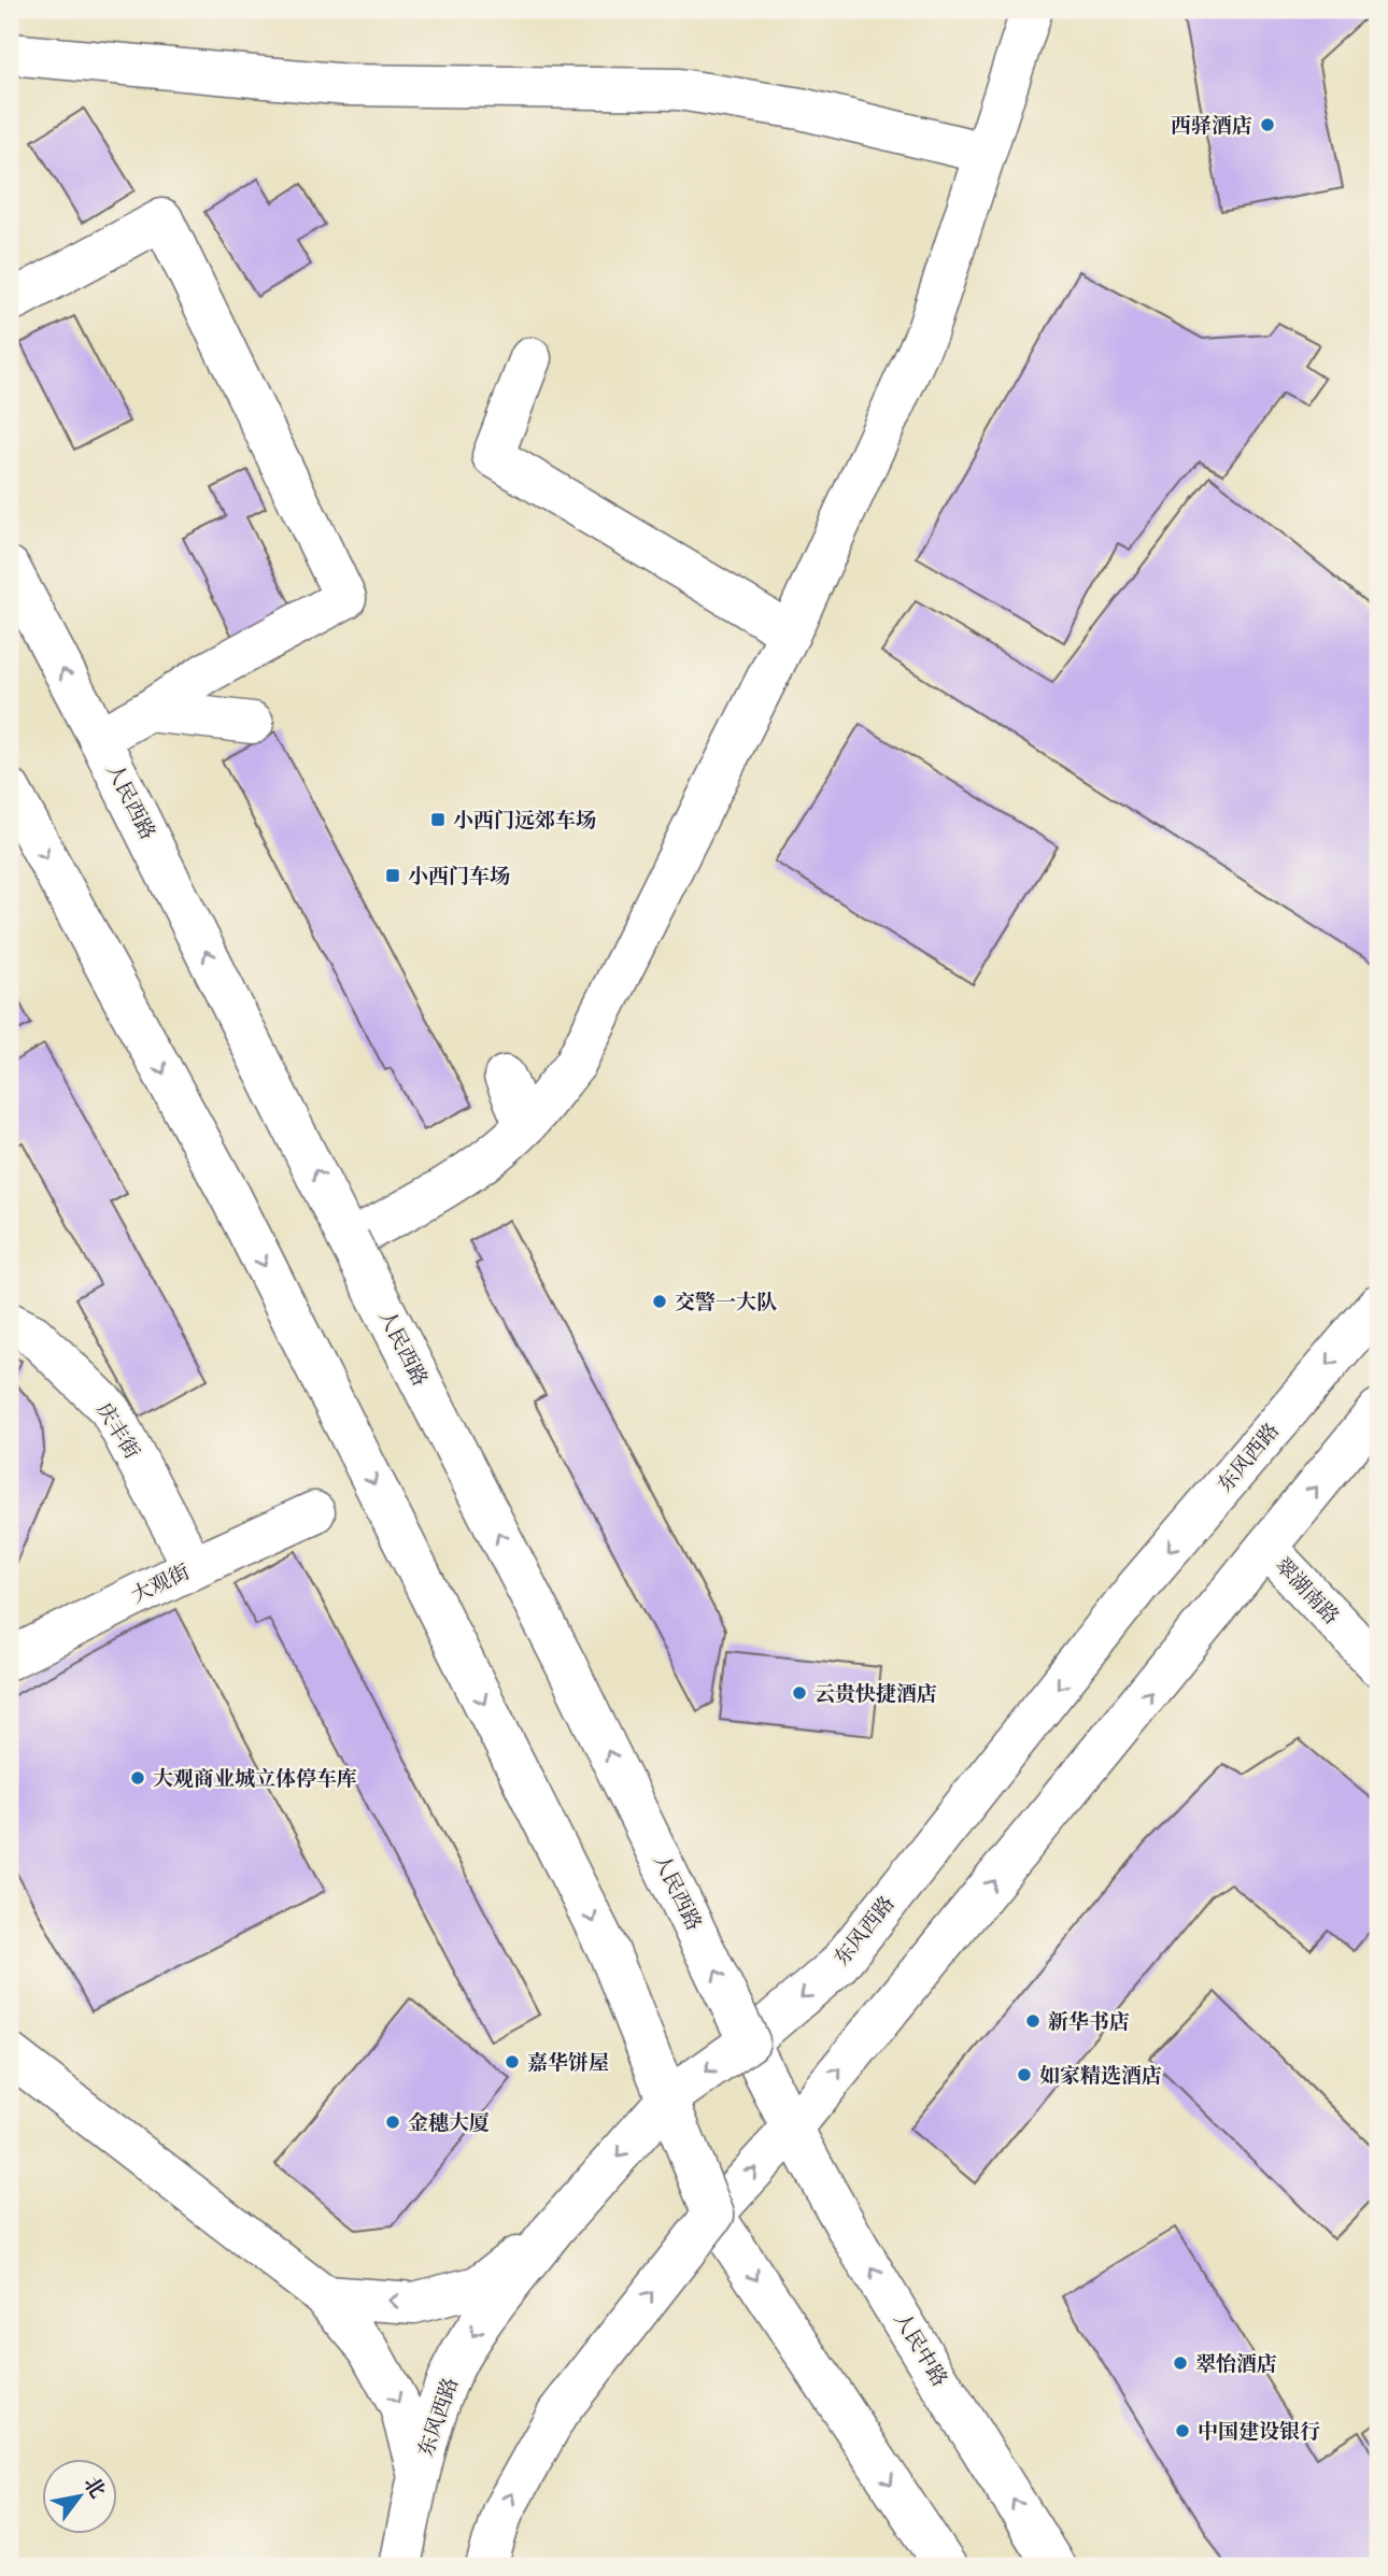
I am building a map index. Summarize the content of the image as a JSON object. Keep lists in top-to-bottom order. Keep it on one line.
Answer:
{"streets":{"main road":["人民西路","庆丰街","东风西路","大观街","翠湖南路","人民中路"]},"crossings":[["人民西路","东风西路"],["人民西路","人民中路"],["庆丰街","大观街"]],"places":{"other":["西驿酒店","交警一大队","云贵快捷酒店","大观商业城立体停车库","新华书店","嘉华饼屋","如家精选酒店","金穗大厦","翠怡酒店","中国建设银行"],"transit":["小西门远郊车场","小西门车场"]},"north":"top right"}
